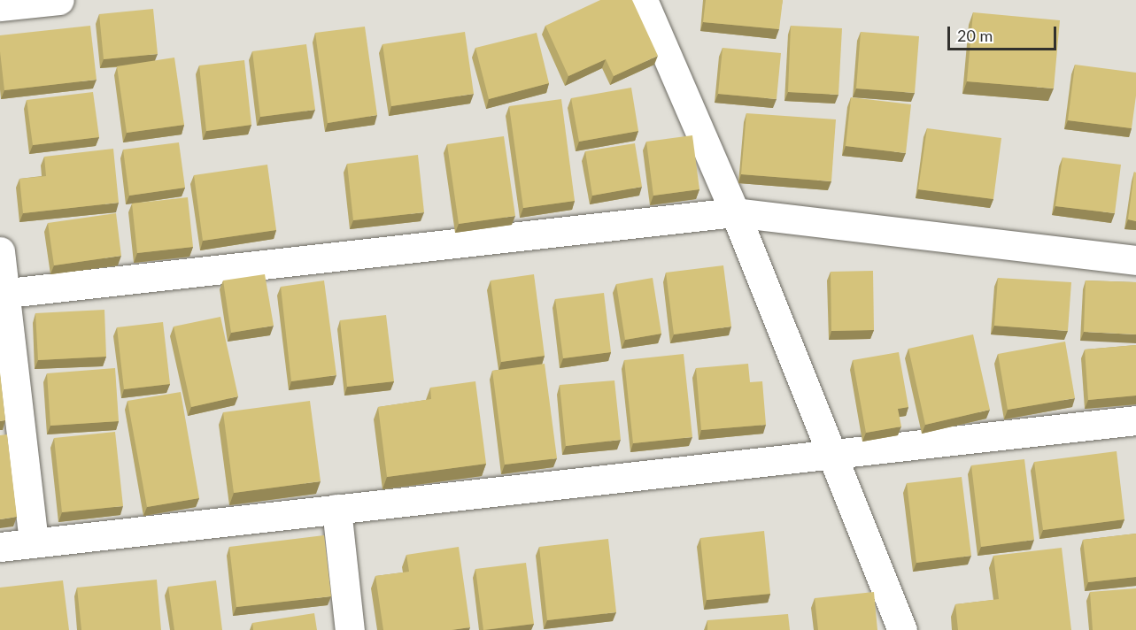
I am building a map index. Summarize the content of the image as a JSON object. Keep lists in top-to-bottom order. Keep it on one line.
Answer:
{"scale_bar":"20 m"}
